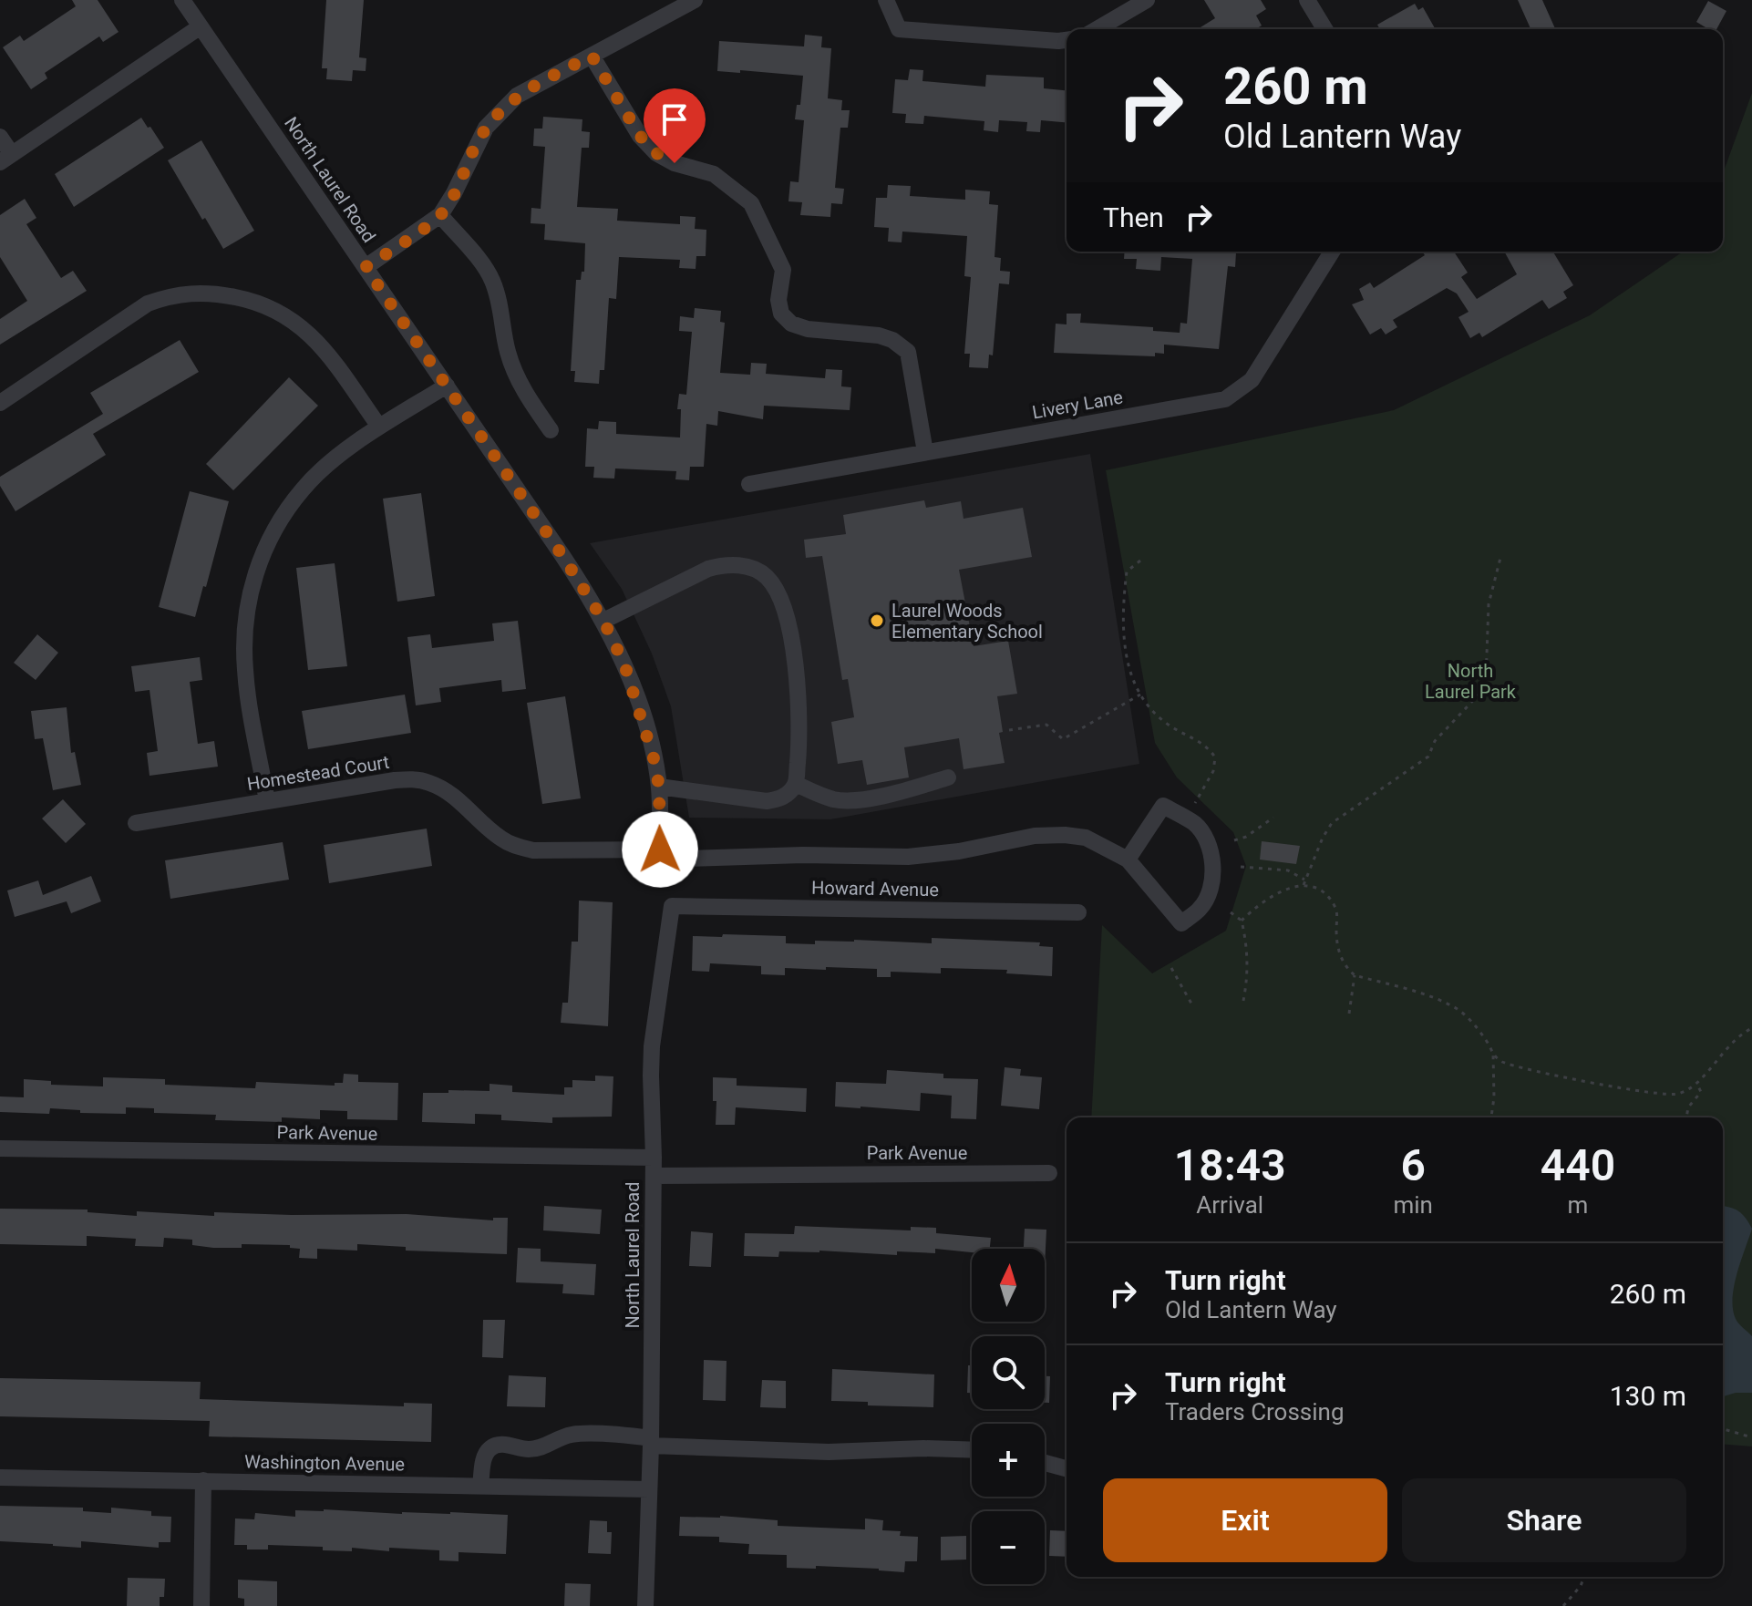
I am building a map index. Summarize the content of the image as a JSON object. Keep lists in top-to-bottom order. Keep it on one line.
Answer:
{"streets":{"street":["North Laurel Road","Livery Lane","Homestead Court","Howard Avenue","Park Avenue","Washington Avenue"]},"crossings":[["North Laurel Road","Homestead Court"],["North Laurel Road","Howard Avenue"],["North Laurel Road","Park Avenue"],["North Laurel Road","Washington Avenue"]],"parks":["North Laurel Park"],"places":["Laurel Woods Elementary School"],"north":"top","page":{"turn":["260 m","Old Lantern Way"],"then":"Then","eta":["18:43","Arrival","6","min","440","m"],"list":[{"name":"Turn right","note":"Old Lantern Way","value":"260 m"},{"name":"Turn right","note":"Traders Crossing","value":"130 m"}],"map_buttons":["+","−"],"buttons":["Exit","Share"]}}
